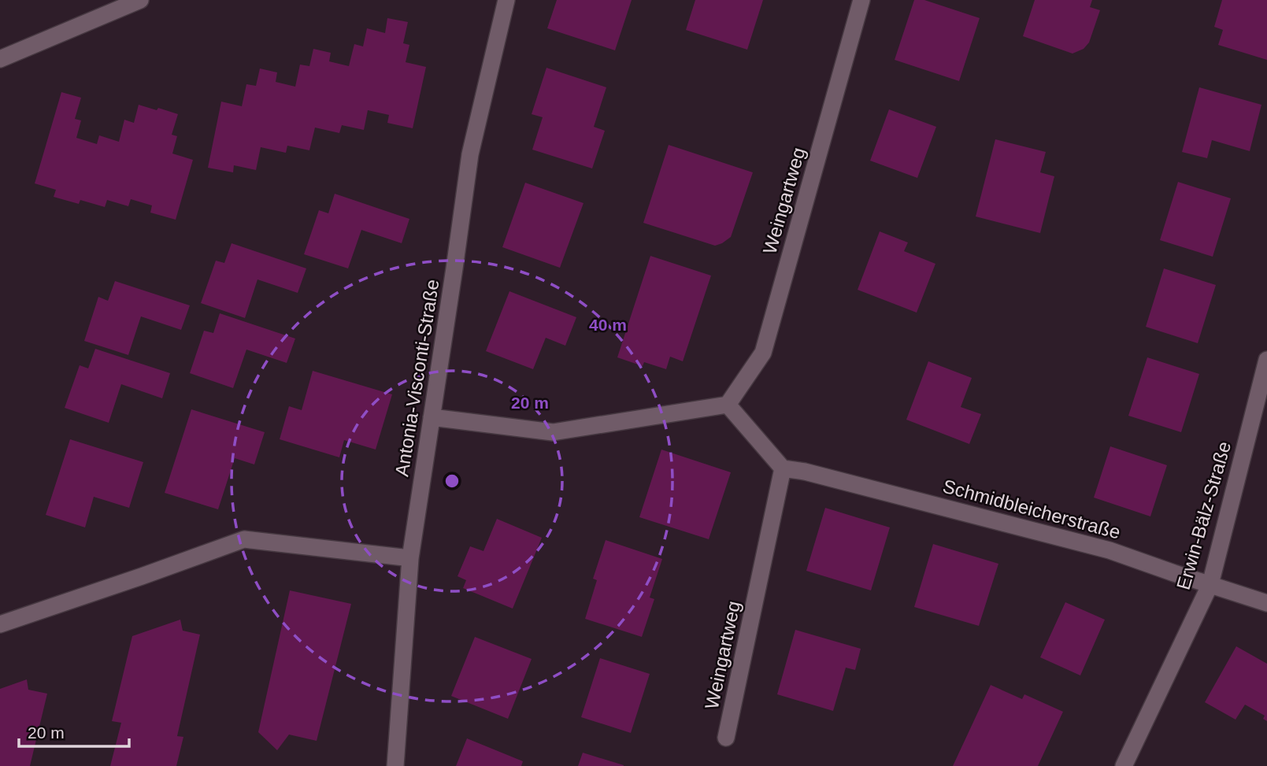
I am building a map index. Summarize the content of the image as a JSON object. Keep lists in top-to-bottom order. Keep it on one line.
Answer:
{"streets":{"street":["Weingartweg","Antonia-Visconti-Straße","Schmidbleicherstraße","Erwin-Bälz-Straße"]},"crossings":[["Weingartweg","Schmidbleicherstraße"],["Schmidbleicherstraße","Erwin-Bälz-Straße"]],"scale_bar":"20 m","rings":["40 m","20 m"]}
